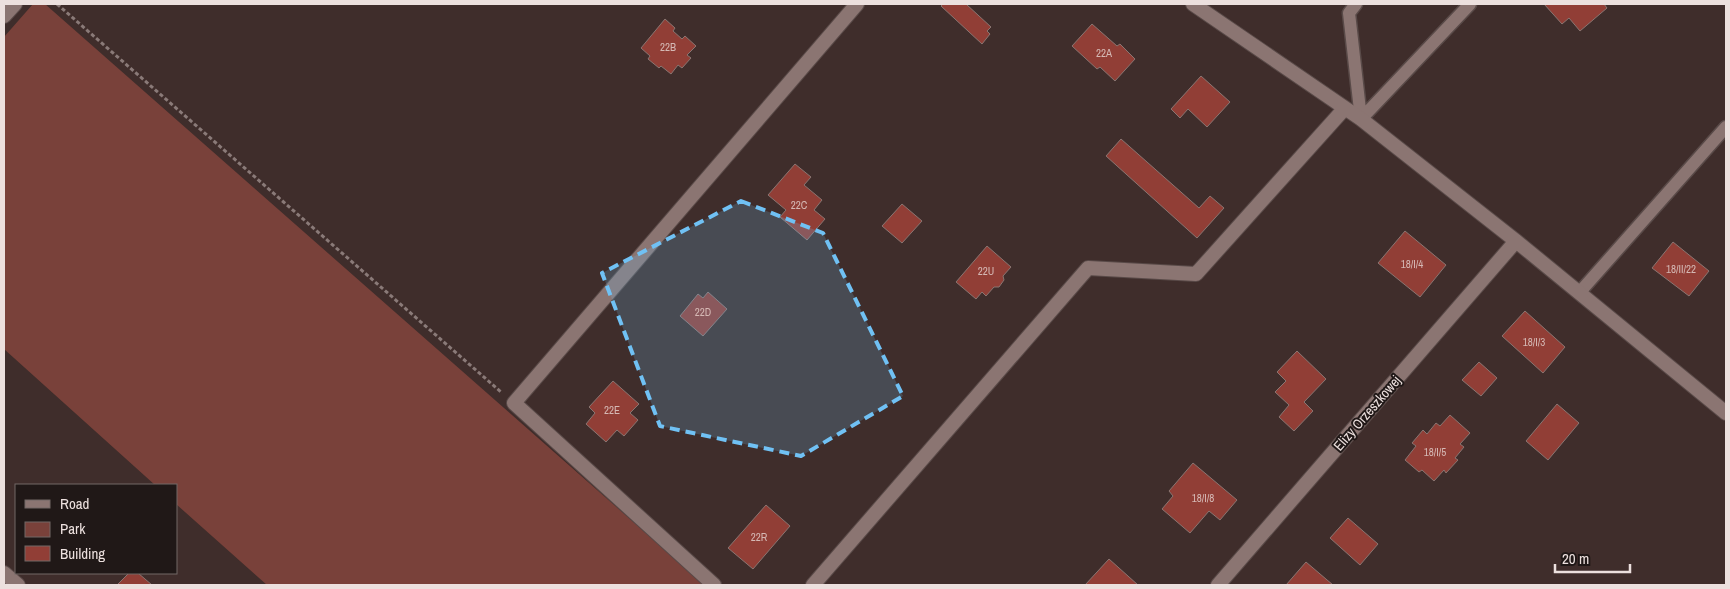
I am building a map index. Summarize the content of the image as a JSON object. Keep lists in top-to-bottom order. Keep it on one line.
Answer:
{"streets":{"street":["Elizy Orzeszkowej"]},"house_numbers":["22B","22A","22C","18/I/4","18/II/22","22U","22D","18/I/3","22E","18/I/5","18/I/8","22R"],"legend":["Road","Park","Building"],"scale_bar":"20 m"}
